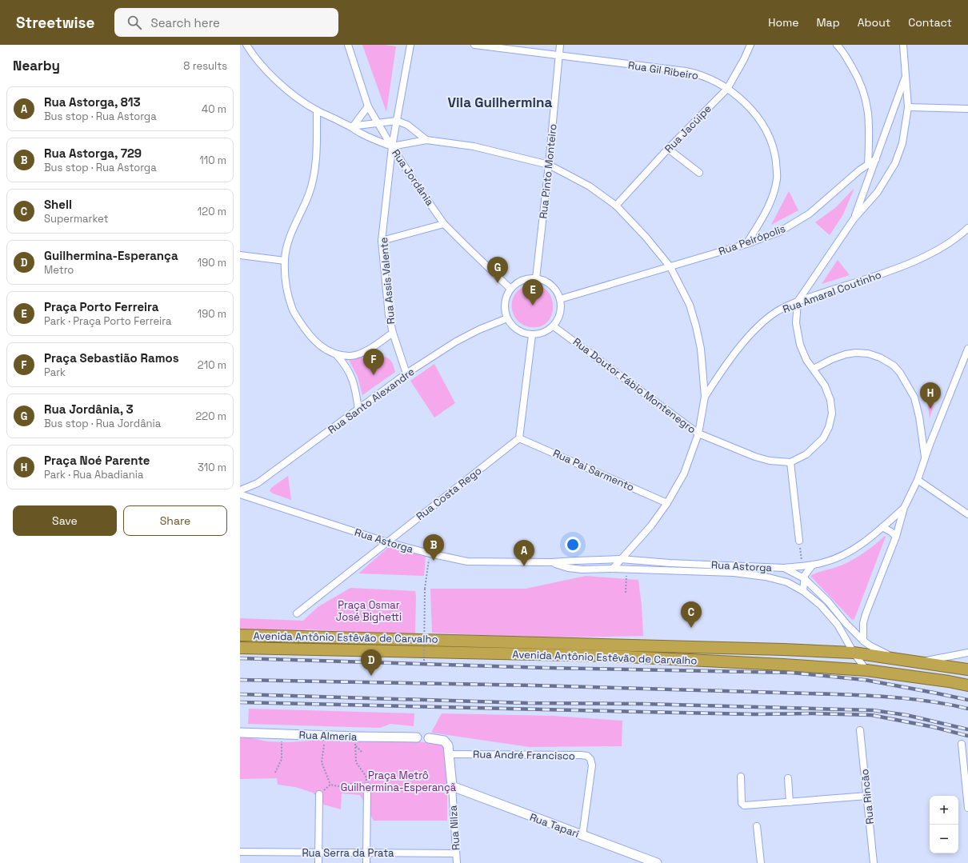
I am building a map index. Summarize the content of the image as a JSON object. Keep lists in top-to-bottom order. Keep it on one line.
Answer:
{"streets":{"highway":["Avenida Antônio Estêvão de Carvalho"],"street":["Rua Gil Ribeiro","Rua Jacúipe","Rua Pinto Monteiro","Rua Jordânia","Rua Peirópolis","Rua Assis Valente","Rua Amaral Coutinho","Rua Doutor Fábio Montenegro","Rua Santo Alexandre","Rua Pai Sarmento","Rua Costa Rego","Rua Astorga","Rua Almeria","Rua André Francisco","Rua Rincão","Rua Tapari","Rua Nilza","Rua Serra da Prata"]},"crossings":[["Rua Gil Ribeiro","Rua Jacúipe"],["Rua Gil Ribeiro","Rua Pinto Monteiro"],["Rua Gil Ribeiro","Rua Peirópolis"],["Rua Pinto Monteiro","Rua Jordânia"],["Rua Pinto Monteiro","Rua Peirópolis"],["Rua Pinto Monteiro","Rua Doutor Fábio Montenegro"],["Rua Pinto Monteiro","Rua Santo Alexandre"],["Rua Jordânia","Rua Peirópolis"],["Rua Jordânia","Rua Assis Valente"],["Rua Jordânia","Rua Doutor Fábio Montenegro"],["Rua Jordânia","Rua Santo Alexandre"],["Rua Peirópolis","Rua Doutor Fábio Montenegro"],["Rua Peirópolis","Rua Santo Alexandre"],["Rua Assis Valente","Rua Santo Alexandre"],["Rua Doutor Fábio Montenegro","Rua Santo Alexandre"],["Rua Pai Sarmento","Rua Costa Rego"],["Rua Costa Rego","Rua Astorga"],["Rua Astorga","Avenida Antônio Estêvão de Carvalho"],["Rua André Francisco","Rua Tapari"],["Rua André Francisco","Rua Nilza"],["Rua Tapari","Rua Nilza"],["Rua Nilza","Rua Serra da Prata"]],"districts":["Vila Guilhermina"],"parks":["Praça Osmar José Bighetti","Praça Metrô Guilhermina-Esperançã"],"page":{"header":"Streetwise","search":"Search here","nav":["Home","Map","About","Contact"],"heading":["Nearby","8 results"],"list":[{"mark":"A","name":"Rua Astorga, 813","note":"Bus stop · Rua Astorga","value":"40 m"},{"mark":"B","name":"Rua Astorga, 729","note":"Bus stop · Rua Astorga","value":"110 m"},{"mark":"C","name":"Shell","note":"Supermarket","value":"120 m"},{"mark":"D","name":"Guilhermina-Esperança","note":"Metro","value":"190 m"},{"mark":"E","name":"Praça Porto Ferreira","note":"Park · Praça Porto Ferreira","value":"190 m"},{"mark":"F","name":"Praça Sebastião Ramos","note":"Park","value":"210 m"},{"mark":"G","name":"Rua Jordânia, 3","note":"Bus stop · Rua Jordânia","value":"220 m"},{"mark":"H","name":"Praça Noé Parente","note":"Park · Rua Abadiania","value":"310 m"}],"pins":["G","E","F","H","B","A","C","D"],"buttons":["Save","Share"],"map_buttons":["+","−"]}}
